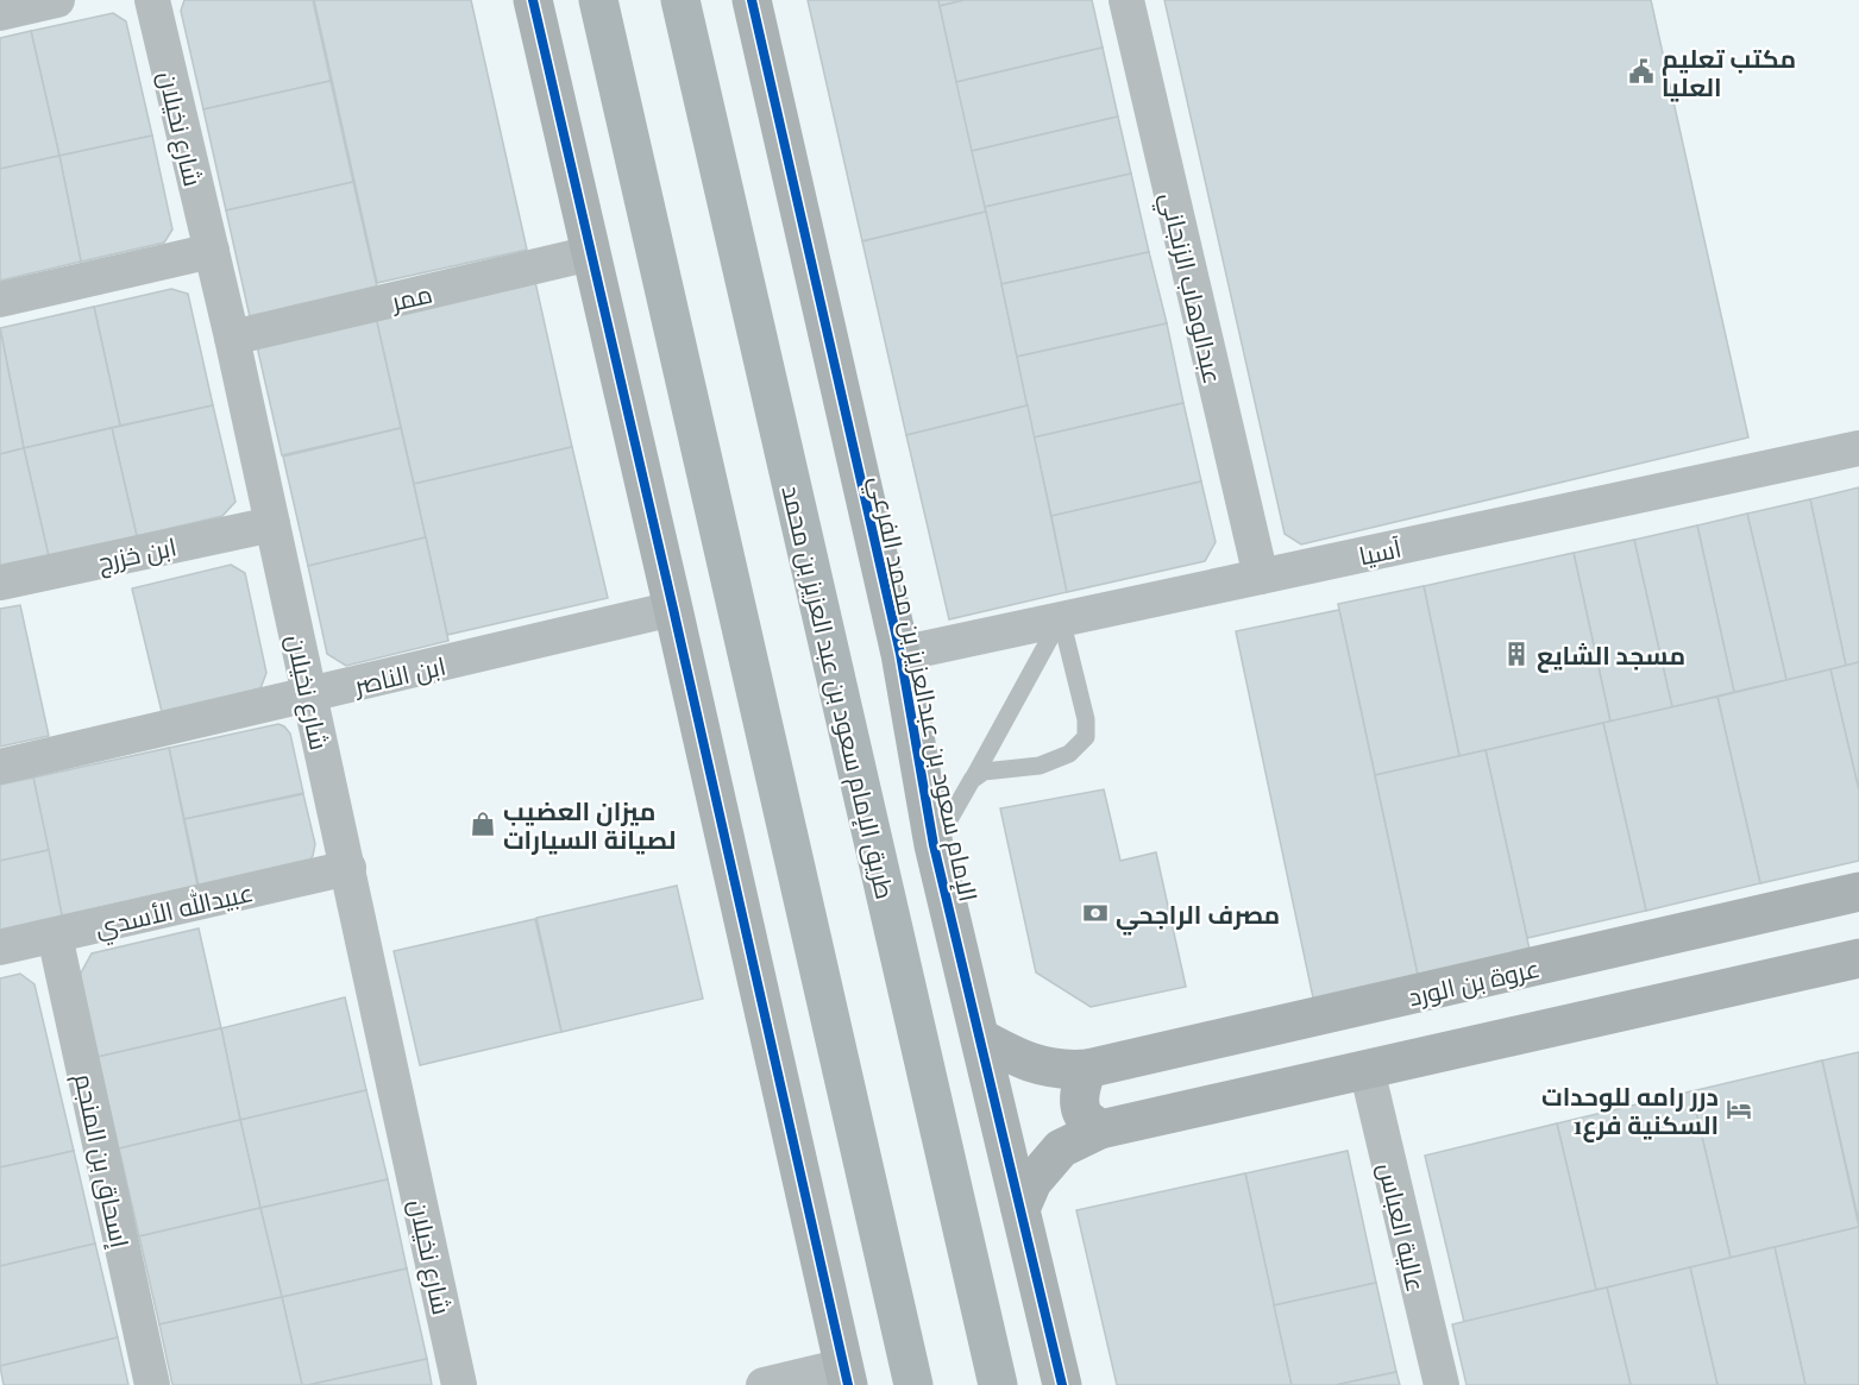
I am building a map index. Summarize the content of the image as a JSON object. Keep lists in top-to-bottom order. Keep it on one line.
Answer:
{"streets":{"main road":["طريق الإمام سعود بن عبد العزيز بن محمد"],"street":["شارع نخيلان","عبدالوهاب الزنجاني","ممر","آسيا","ابن خزرج","ابن الناصر","الإمام سعود بن عبدالعزيز بن محمد الفرعي","عبيدالله الأسدي","عروة بن الورد","إسحاق بن المنجم","عالية العباس"]},"crossings":[["شارع نخيلان","ممر"],["شارع نخيلان","ابن خزرج"],["شارع نخيلان","ابن الناصر"],["شارع نخيلان","عبيدالله الأسدي"],["عبدالوهاب الزنجاني","آسيا"],["آسيا","الإمام سعود بن عبدالعزيز بن محمد الفرعي"],["الإمام سعود بن عبدالعزيز بن محمد الفرعي","عروة بن الورد"],["عبيدالله الأسدي","إسحاق بن المنجم"]],"places":{"public building":["مكتب تعليم العليا"],"building":["مسجد الشايع"],"shop":["ميزان العضيب لصيانة السيارات"],"bank":["مصرف الراجحي"],"hotel":["درر رامه للوحدات السكنية فرع1"]}}
